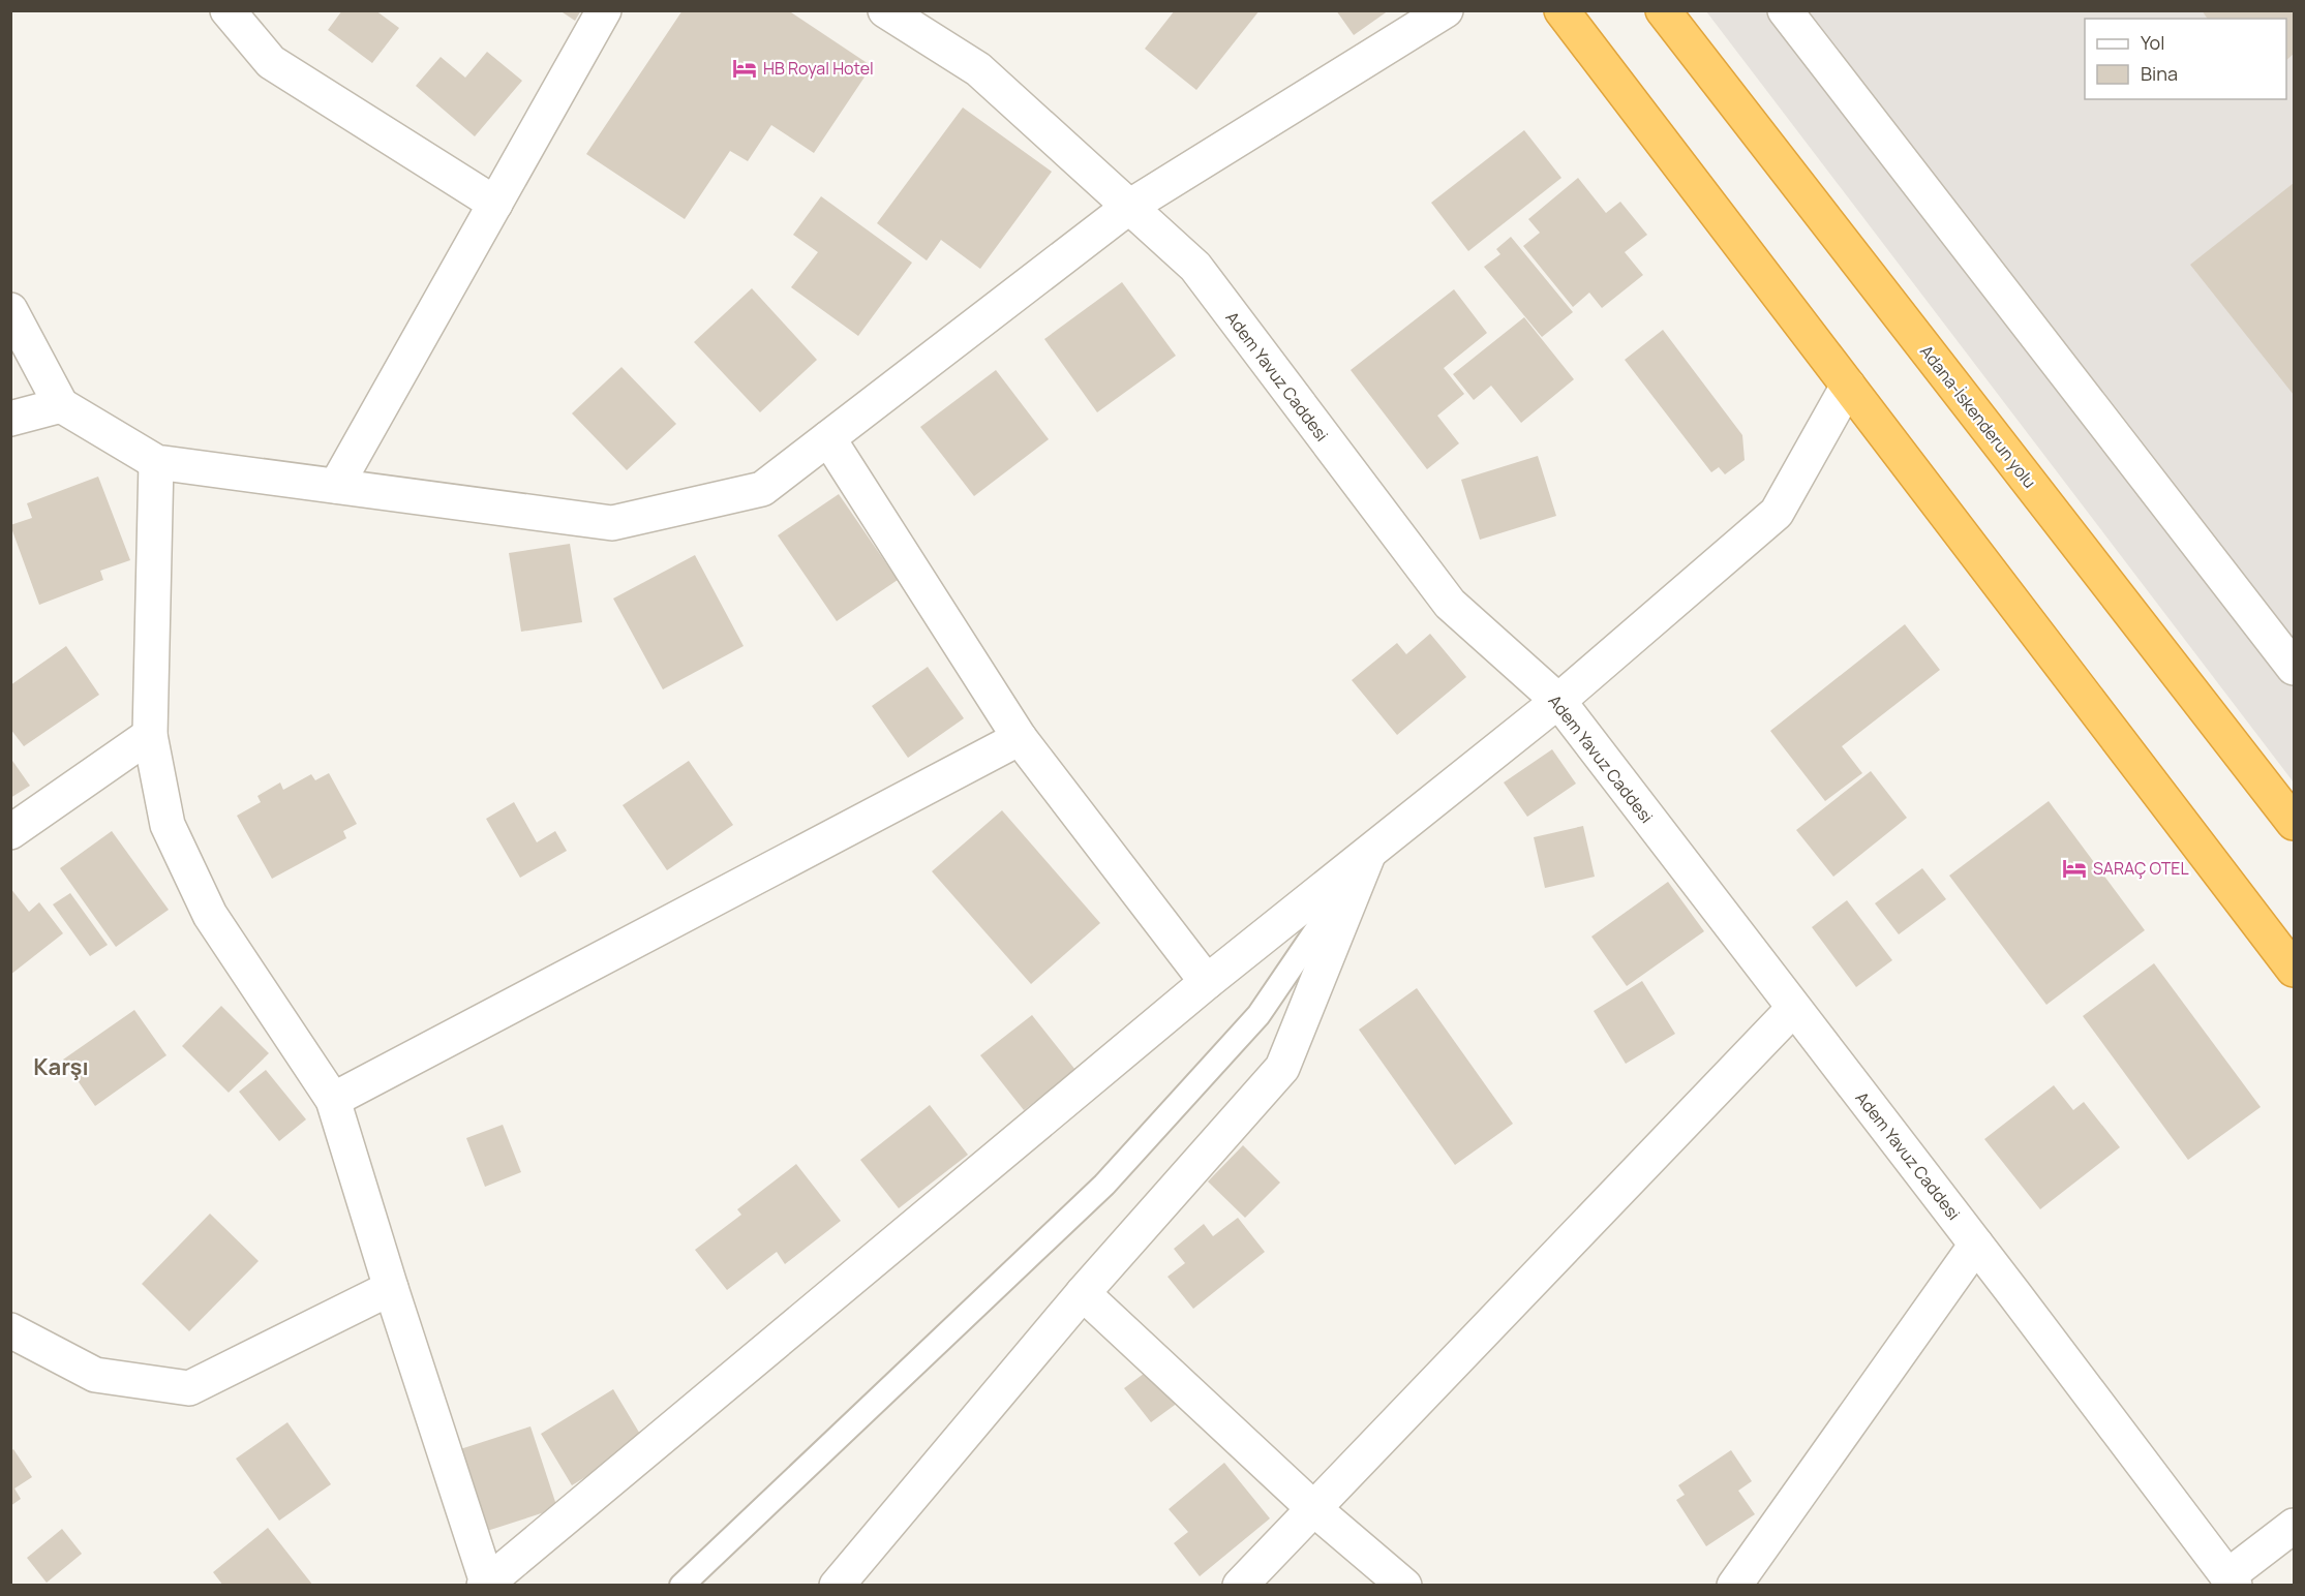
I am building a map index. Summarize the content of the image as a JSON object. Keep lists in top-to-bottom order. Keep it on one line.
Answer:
{"streets":{"highway":["Adana-İskenderun yolu"],"street":["Adem Yavuz Caddesi"]},"districts":["Karşı"],"places":{"hotel":["HB Royal Hotel","SARAÇ OTEL"]},"legend":["Yol","Bina"]}
